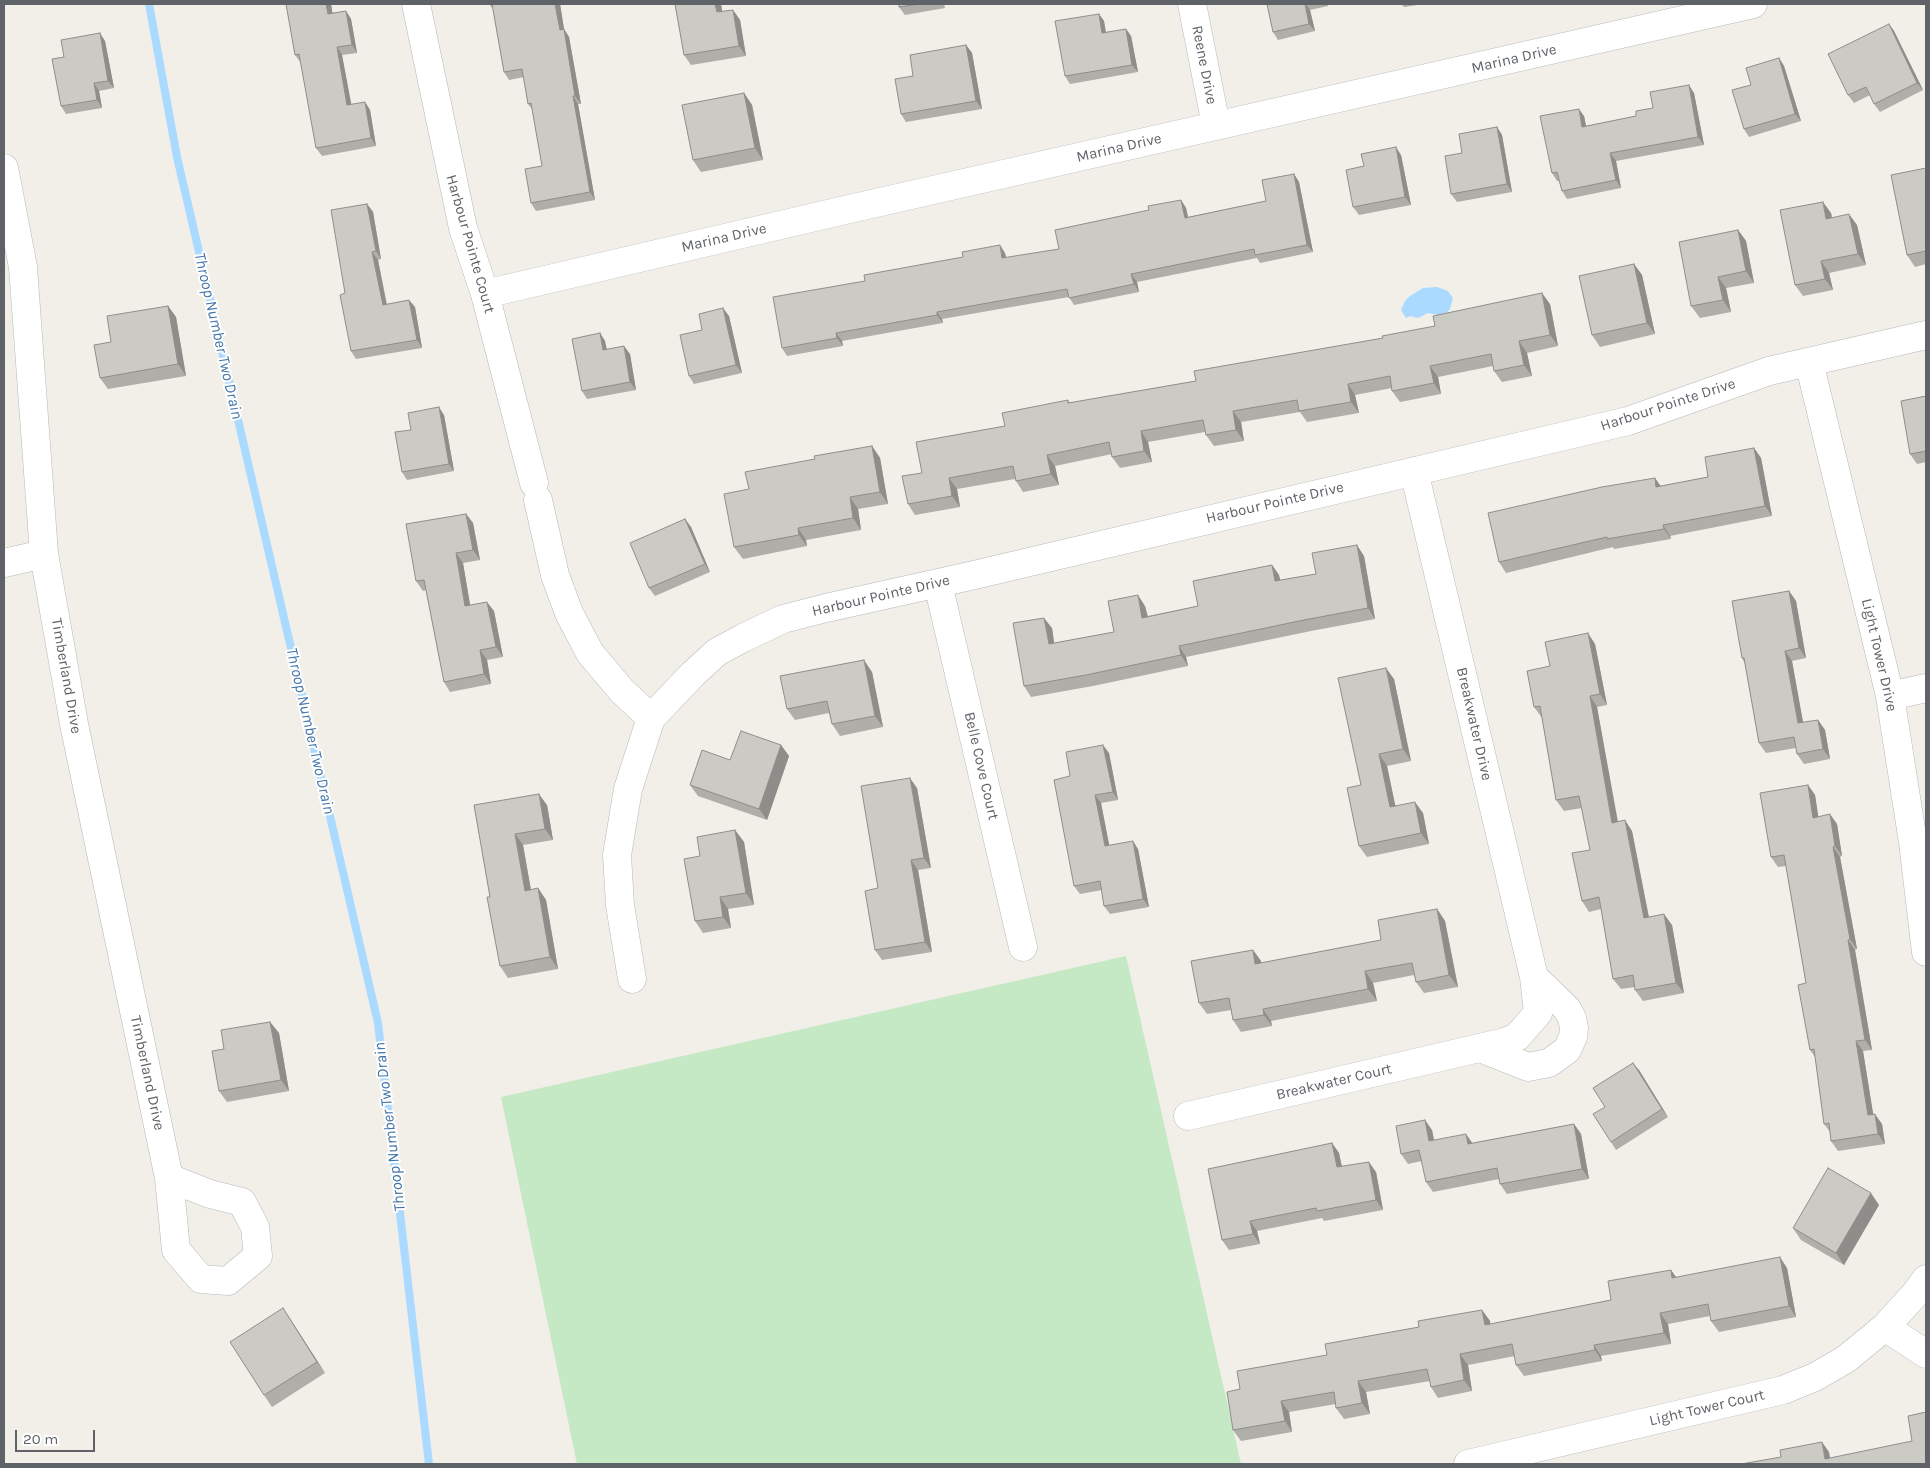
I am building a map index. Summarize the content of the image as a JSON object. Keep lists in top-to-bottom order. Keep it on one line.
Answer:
{"streets":{"street":["Marina Drive","Reene Drive","Harbour Pointe Court","Harbour Pointe Drive","Light Tower Drive","Timberland Drive","Breakwater Drive","Belle Cove Court","Breakwater Court","Light Tower Court"]},"crossings":[["Marina Drive","Reene Drive"],["Marina Drive","Harbour Pointe Court"],["Harbour Pointe Court","Harbour Pointe Drive"],["Harbour Pointe Drive","Light Tower Drive"],["Harbour Pointe Drive","Breakwater Drive"],["Harbour Pointe Drive","Belle Cove Court"],["Breakwater Drive","Breakwater Court"]],"water":["Throop Number Two Drain"],"scale_bar":"20 m"}
